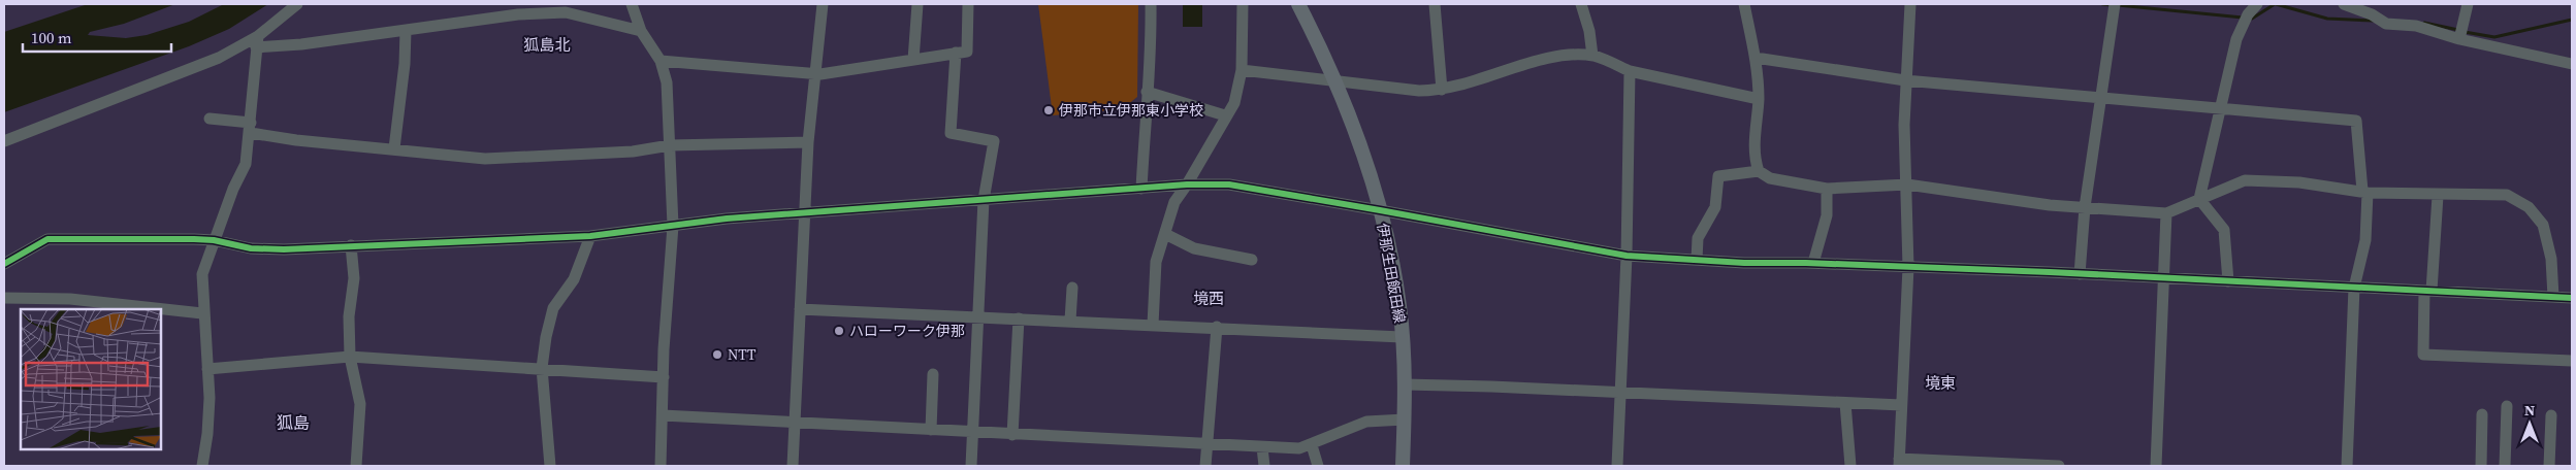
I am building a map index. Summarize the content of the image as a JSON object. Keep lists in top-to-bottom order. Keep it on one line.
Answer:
{"streets":{"main road":["伊那生田飯田線"]},"districts":["狐島北","境西","境東","狐島"],"places":["伊那市立伊那東小学校","ハローワーク伊那","NTT"],"scale_bar":"100 m","north":"top"}
